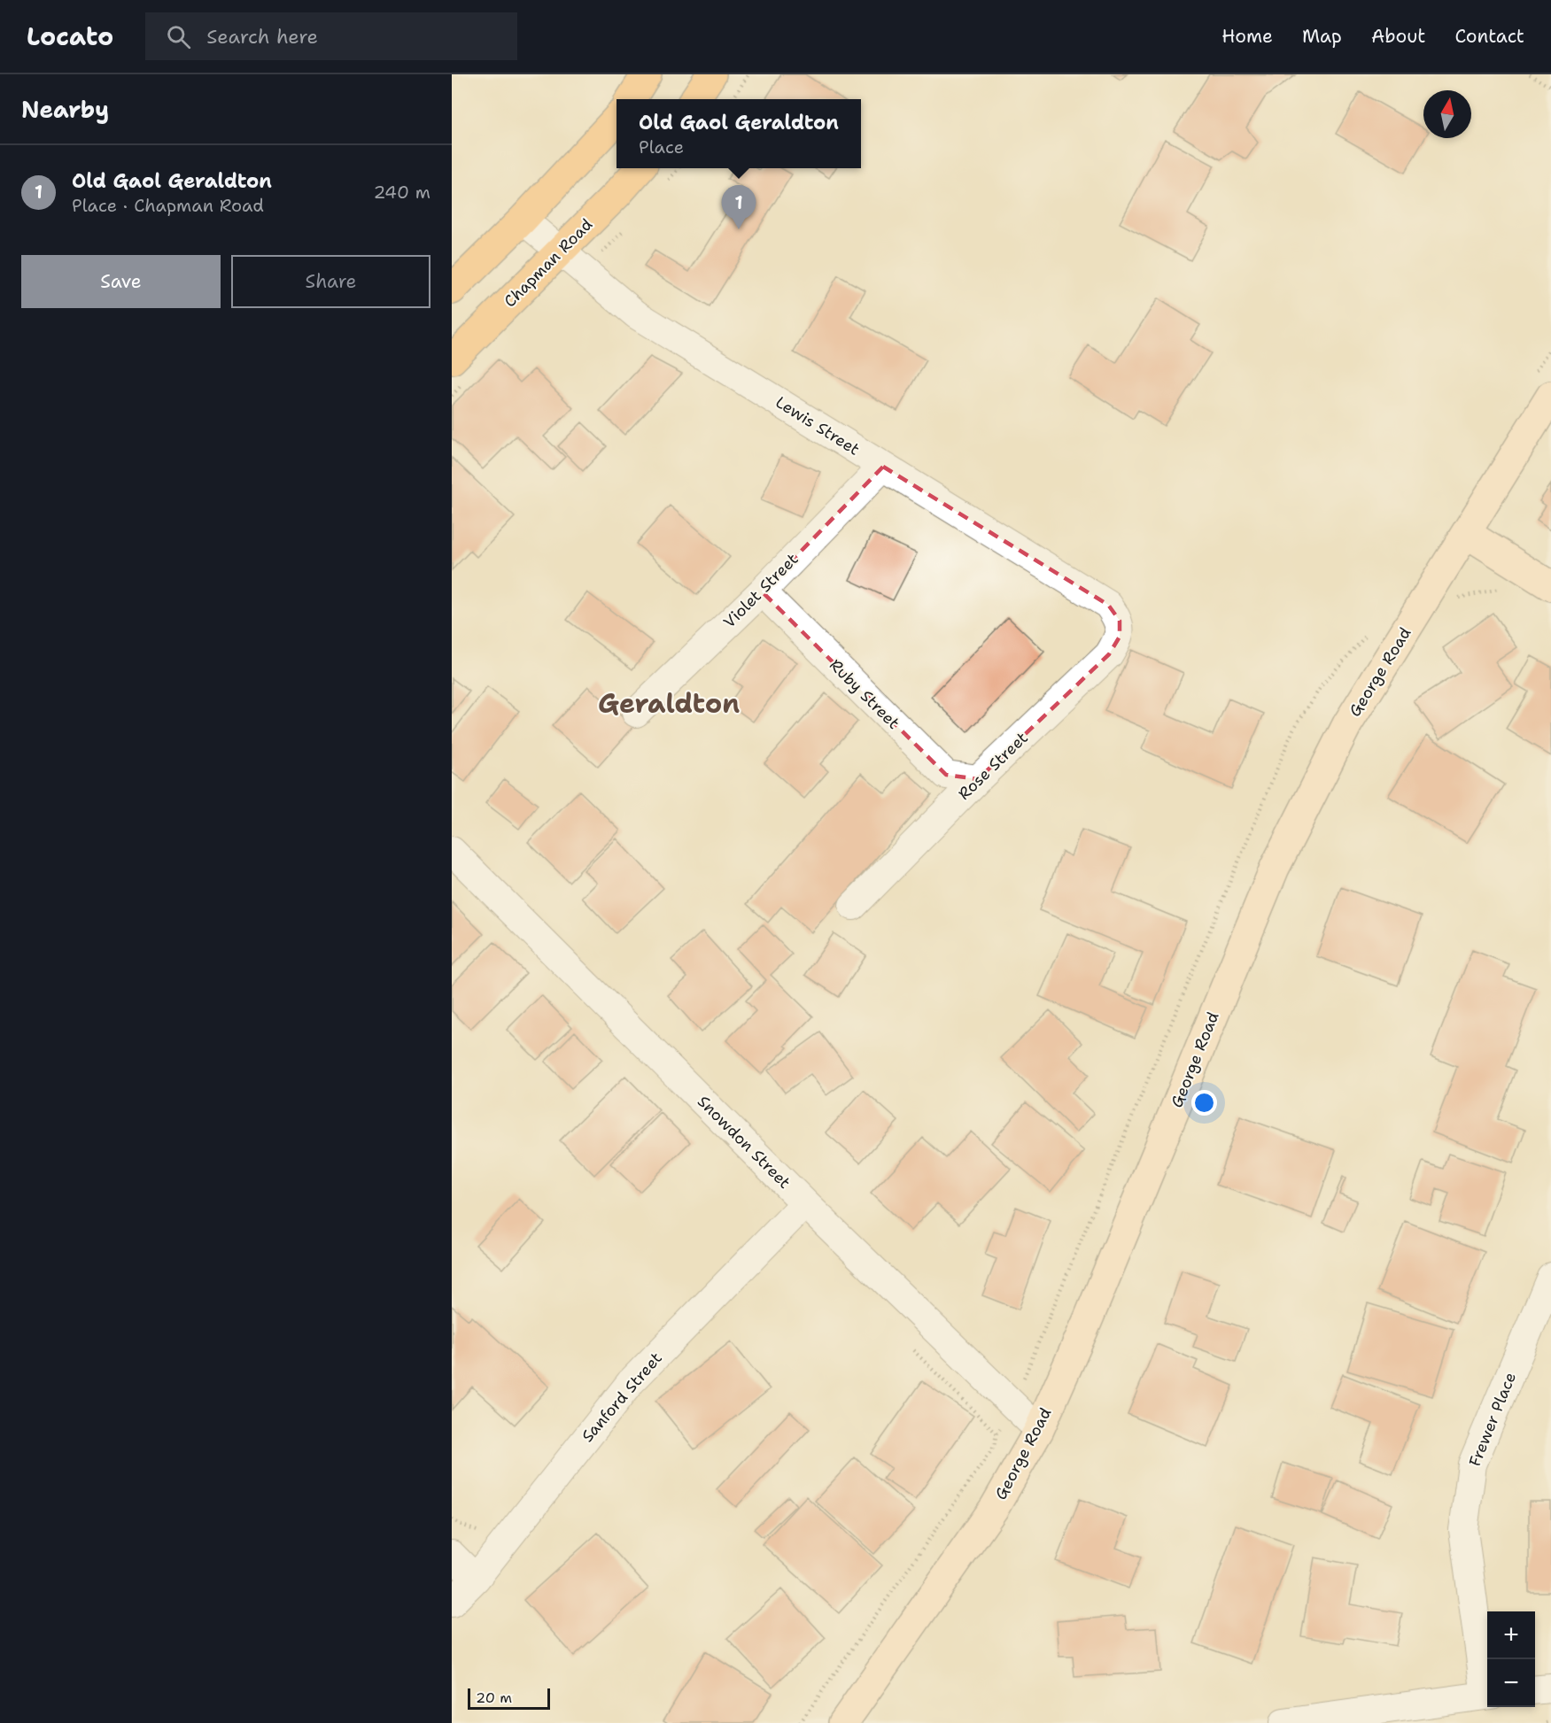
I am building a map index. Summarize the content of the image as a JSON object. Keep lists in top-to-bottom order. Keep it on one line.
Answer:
{"streets":{"main road":["Chapman Road"],"street":["Lewis Street","Violet Street","George Road","Ruby Street","Rose Street","Snowdon Street","Sanford Street","Frewer Place"]},"crossings":[["Chapman Road","Lewis Street"],["Lewis Street","Violet Street"],["Lewis Street","Rose Street"],["Violet Street","Ruby Street"],["George Road","Snowdon Street"],["Ruby Street","Rose Street"],["Snowdon Street","Sanford Street"]],"districts":["Geraldton"],"scale_bar":"20 m","north":"top","page":{"header":"Locato","search":"Search here","nav":["Home","Map","About","Contact"],"heading":"Nearby","popup":["Old Gaol Geraldton","Place"],"list":[{"mark":"1","name":"Old Gaol Geraldton","note":"Place · Chapman Road","value":"240 m"}],"pins":"1","buttons":["Save","Share"],"map_buttons":["+","−"],"scale":"20 m"}}
